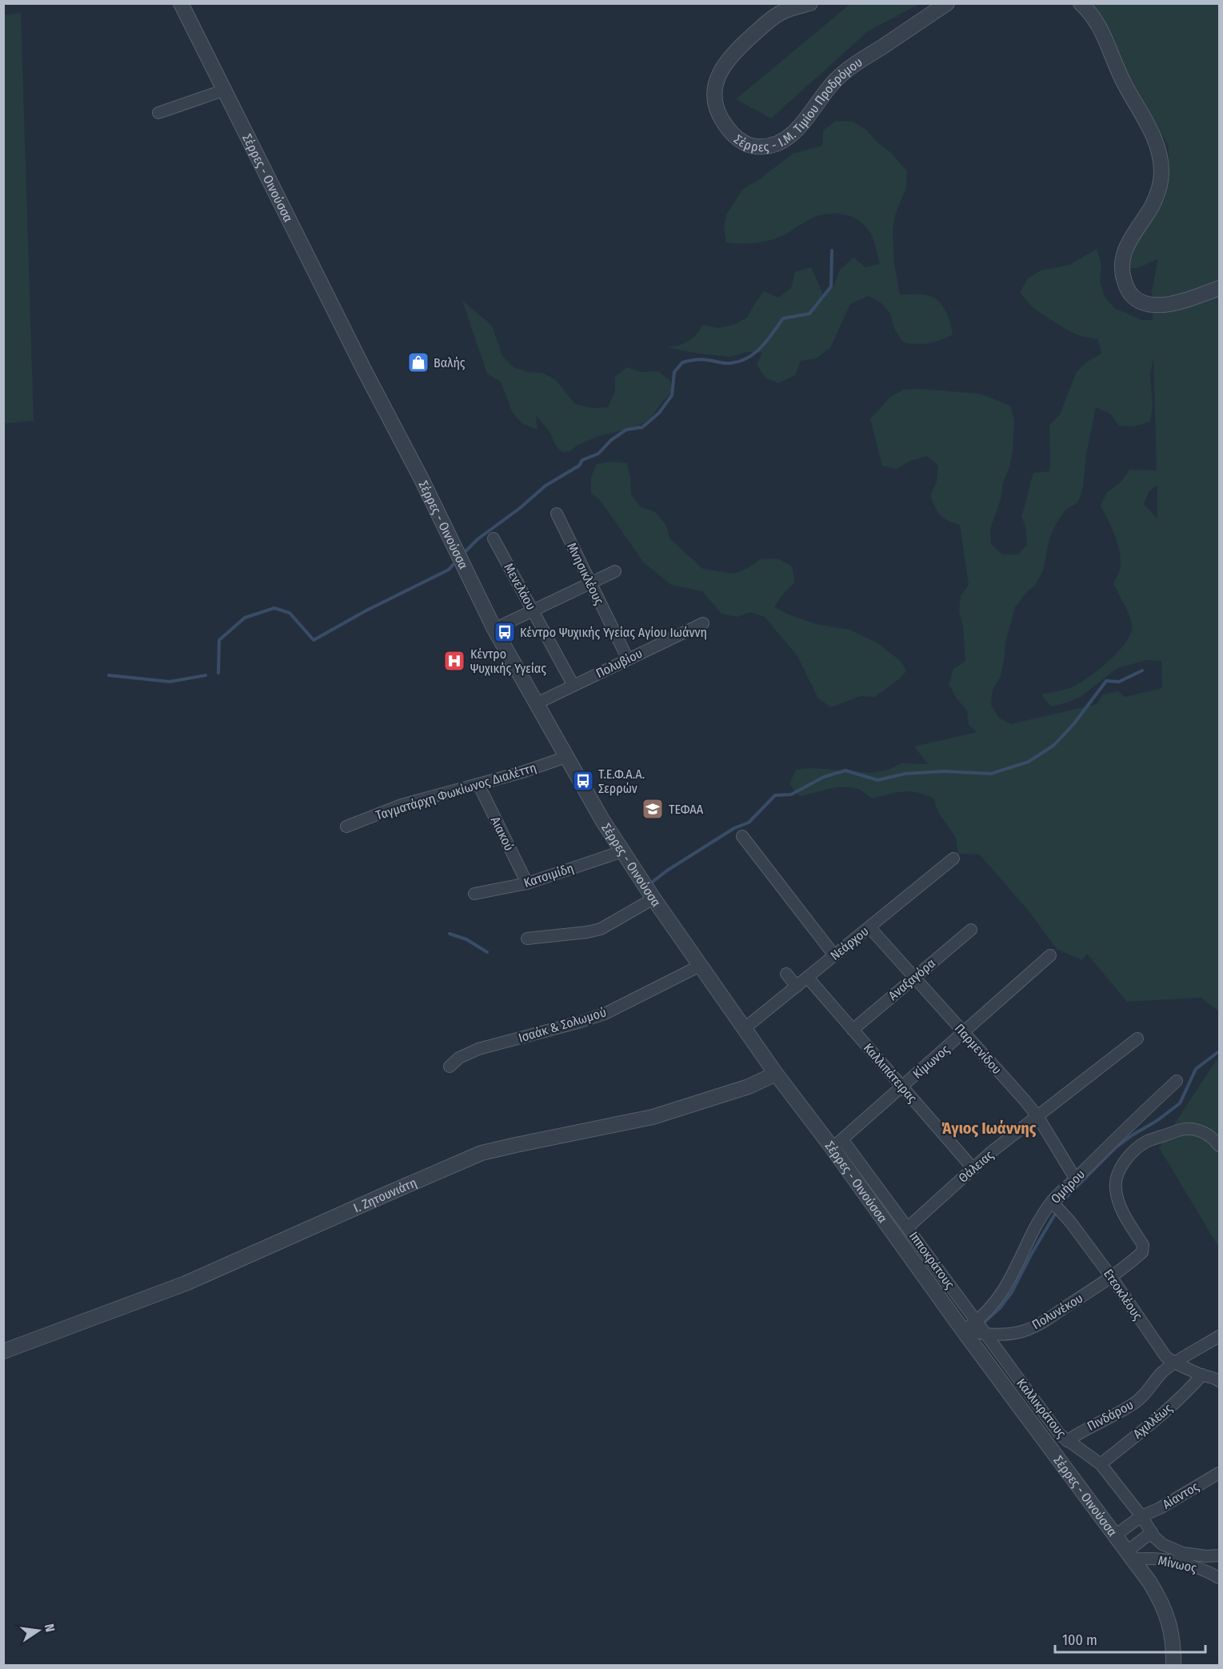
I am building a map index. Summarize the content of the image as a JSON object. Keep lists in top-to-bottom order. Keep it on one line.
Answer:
{"streets":{"street":["Σέρρες - Ι.Μ. Τιμίου Προδρόμου","Σέρρες - Οινούσσα","Μνησικλέους","Μενελάου","Πολυβίου","Ταγματάρχη Φωκίωνος Διαλέττη","Αιακού","Κατσιμίδη","Νεάρχου","Αναξαγόρα","Ισαάκ & Σολωμού","Παρμενίδου","Κίμωνος","Καλλιπάτειρας","Θάλειας","Ομήρου","Ι. Ζητουνιάτη","Ιπποκράτους","Ετεοκλέους","Πολυνέκου","Καλλικράτους","Πινδάρου","Αχιλλέως","Αίαντος","Μίνωος"]},"crossings":[["Σέρρες - Οινούσσα","Πολυβίου"],["Σέρρες - Οινούσσα","Ταγματάρχη Φωκίωνος Διαλέττη"],["Σέρρες - Οινούσσα","Κατσιμίδη"],["Σέρρες - Οινούσσα","Νεάρχου"],["Σέρρες - Οινούσσα","Ισαάκ & Σολωμού"],["Σέρρες - Οινούσσα","Κίμωνος"],["Σέρρες - Οινούσσα","Ομήρου"],["Σέρρες - Οινούσσα","Ι. Ζητουνιάτη"],["Σέρρες - Οινούσσα","Ιπποκράτους"],["Σέρρες - Οινούσσα","Πολυνέκου"],["Σέρρες - Οινούσσα","Αίαντος"],["Σέρρες - Οινούσσα","Μίνωος"],["Μνησικλέους","Πολυβίου"],["Μενελάου","Πολυβίου"],["Ταγματάρχη Φωκίωνος Διαλέττη","Αιακού"],["Αιακού","Κατσιμίδη"],["Νεάρχου","Παρμενίδου"],["Νεάρχου","Καλλιπάτειρας"],["Αναξαγόρα","Παρμενίδου"],["Αναξαγόρα","Καλλιπάτειρας"],["Παρμενίδου","Κίμωνος"],["Παρμενίδου","Θάλειας"],["Παρμενίδου","Ομήρου"],["Κίμωνος","Καλλιπάτειρας"],["Κίμωνος","Ιπποκράτους"],["Καλλιπάτειρας","Θάλειας"],["Θάλειας","Ιπποκράτους"],["Ομήρου","Ιπποκράτους"],["Ομήρου","Ετεοκλέους"],["Ομήρου","Πολυνέκου"],["Ιπποκράτους","Πολυνέκου"],["Ιπποκράτους","Καλλικράτους"],["Ετεοκλέους","Πολυνέκου"],["Ετεοκλέους","Πινδάρου"],["Ετεοκλέους","Αχιλλέως"],["Πολυνέκου","Καλλικράτους"],["Καλλικράτους","Πινδάρου"],["Καλλικράτους","Αχιλλέως"],["Καλλικράτους","Αίαντος"]],"districts":["Άγιος Ιωάννης"],"places":{"shop":["Βαλής"],"bus stop":["Κέντρο Ψυχικής Υγείας Αγίου Ιωάννη","Τ.Ε.Φ.Α.Α. Σερρών"],"hospital":["Κέντρο Ψυχικής Υγείας"],"school or university":["ΤΕΦΑΑ"]},"scale_bar":"100 m","north":"right"}
